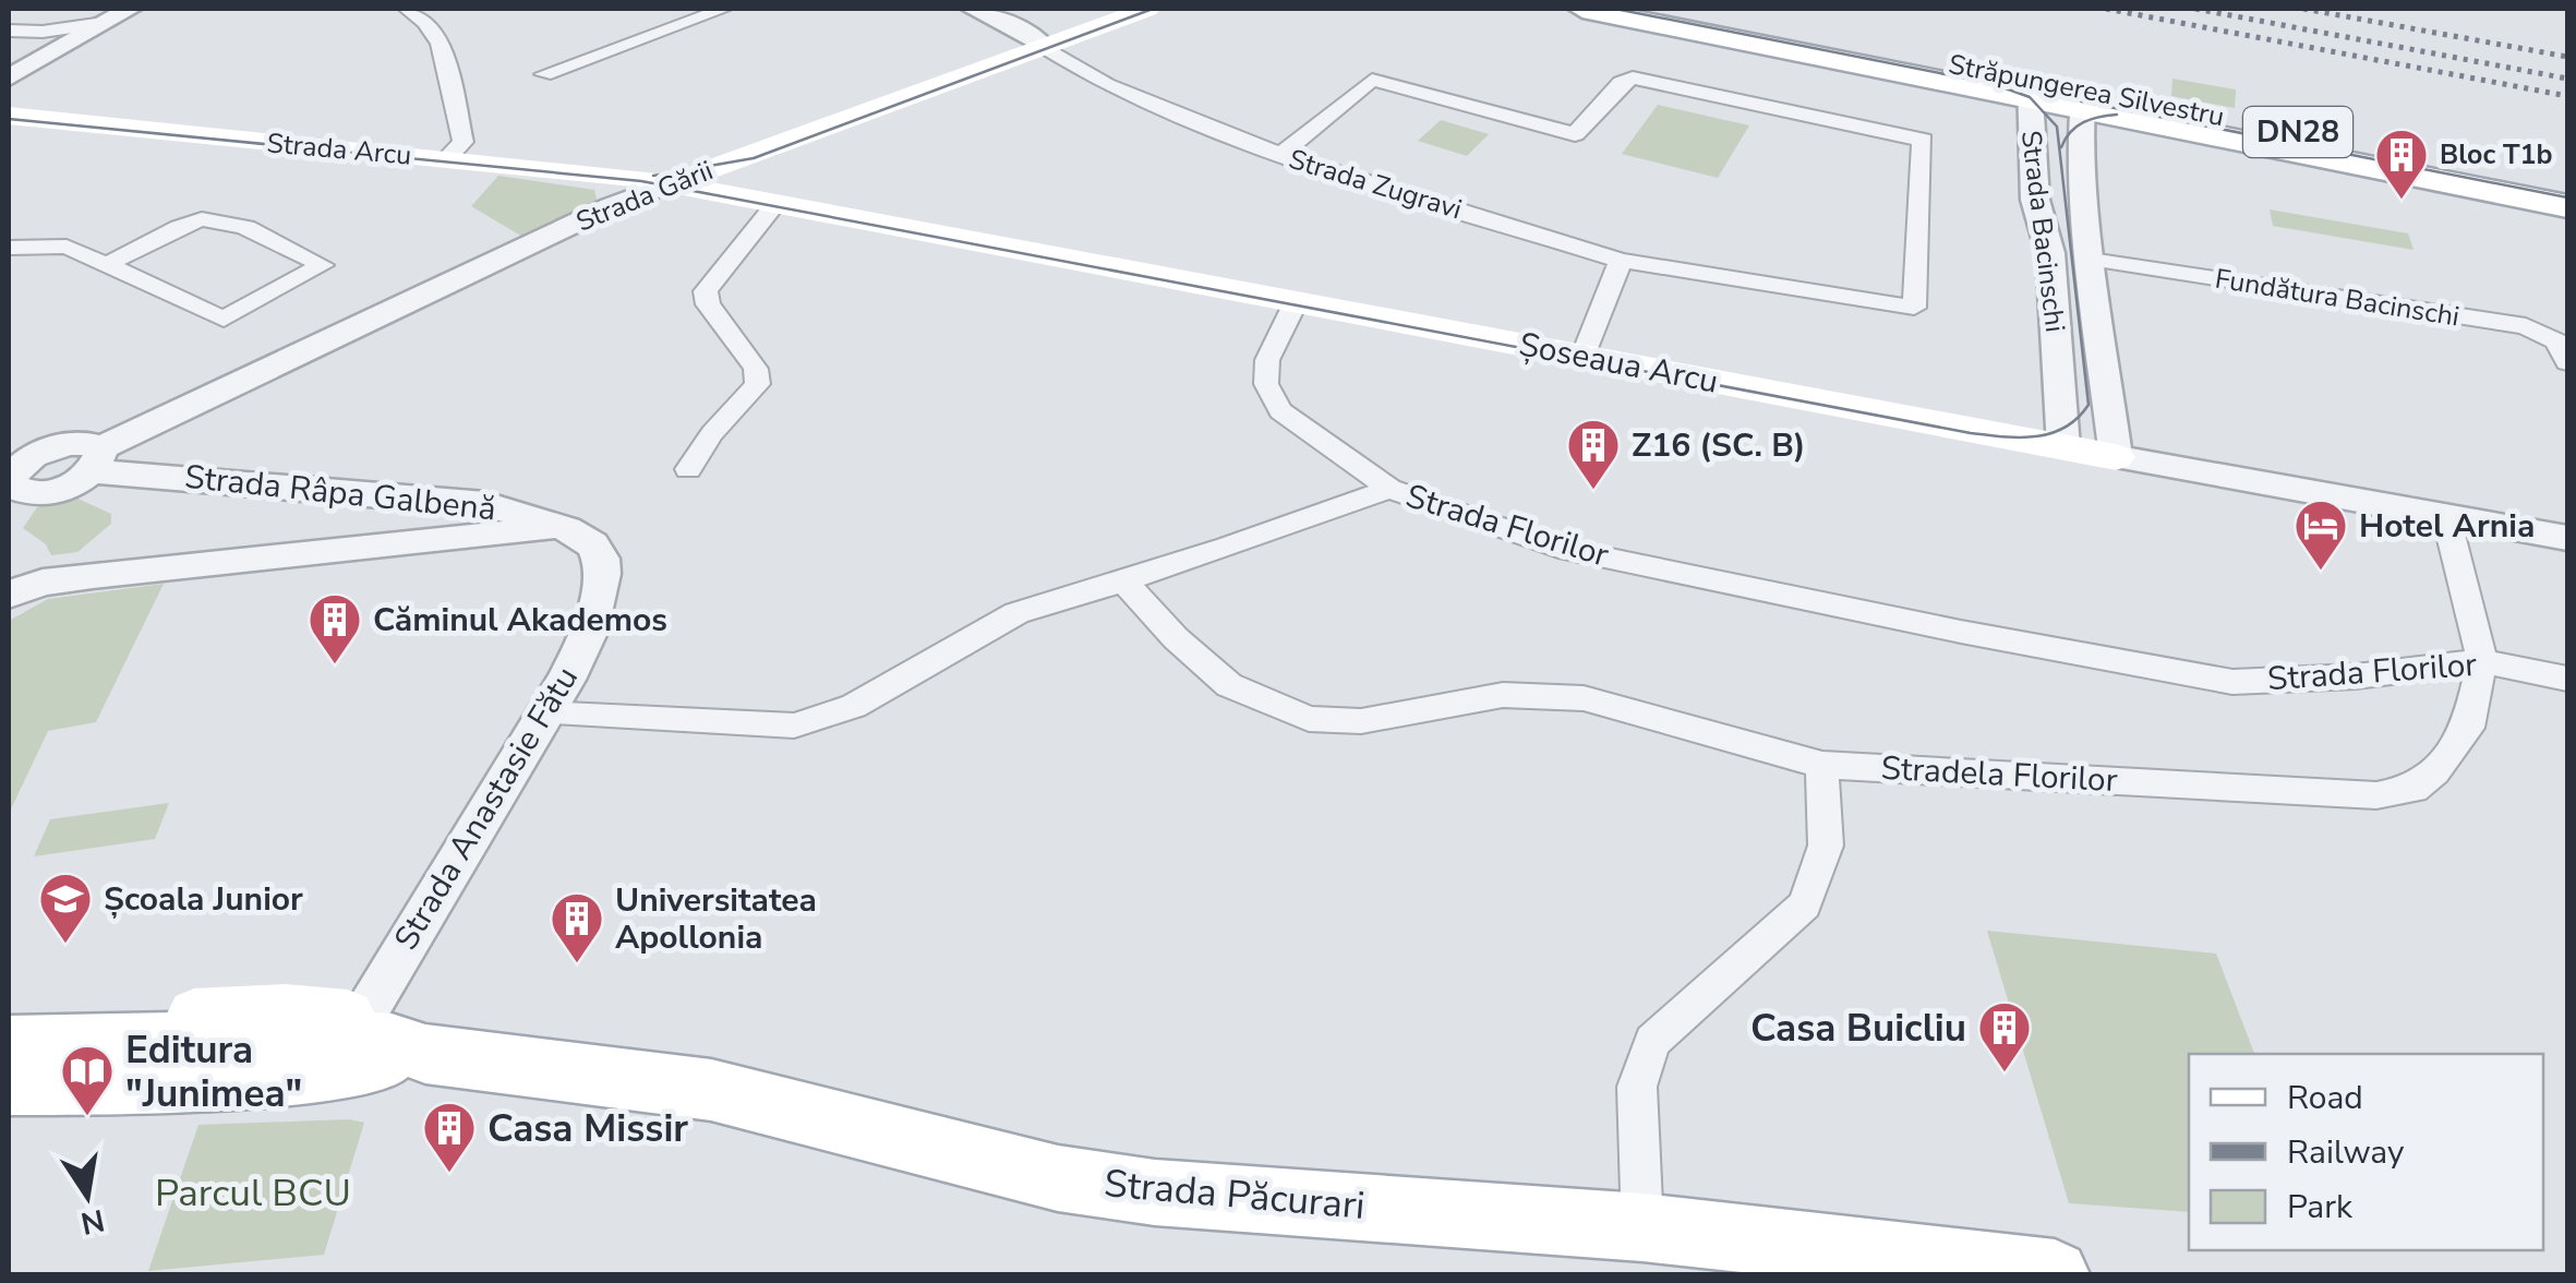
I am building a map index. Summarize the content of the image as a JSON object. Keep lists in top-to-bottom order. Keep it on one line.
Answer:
{"streets":{"main road":["Străpungerea Silvestru","DN28","Strada Arcu","Strada Gării","Șoseaua Arcu","Strada Păcurari"],"street":["Strada Zugravi","Strada Bacinschi","Fundătura Bacinschi","Strada Râpa Galbenă","Strada Florilor","Stradela Florilor","Strada Anastasie Fătu"]},"crossings":[["Străpungerea Silvestru","DN28"],["Străpungerea Silvestru","Strada Bacinschi"],["DN28","Strada Bacinschi"],["Strada Arcu","Strada Gării"],["Strada Arcu","Șoseaua Arcu"],["Strada Zugravi","Strada Gării"],["Strada Gării","Șoseaua Arcu"],["Strada Gării","Strada Râpa Galbenă"],["Strada Bacinschi","Fundătura Bacinschi"],["Strada Bacinschi","Șoseaua Arcu"],["Șoseaua Arcu","Stradela Florilor"],["Strada Râpa Galbenă","Strada Anastasie Fătu"],["Strada Florilor","Stradela Florilor"],["Strada Florilor","Strada Anastasie Fătu"],["Strada Anastasie Fătu","Strada Păcurari"]],"parks":["Parcul BCU"],"places":{"building":["Bloc T1b","Z16 (SC. B)","Căminul Akademos","Universitatea Apollonia","Casa Buicliu","Casa Missir"],"hotel":["Hotel Arnia"],"school or university":["Școala Junior"],"library":["Editura \"Junimea\""]},"legend":["Road","Railway","Park"],"north":"bottom"}
